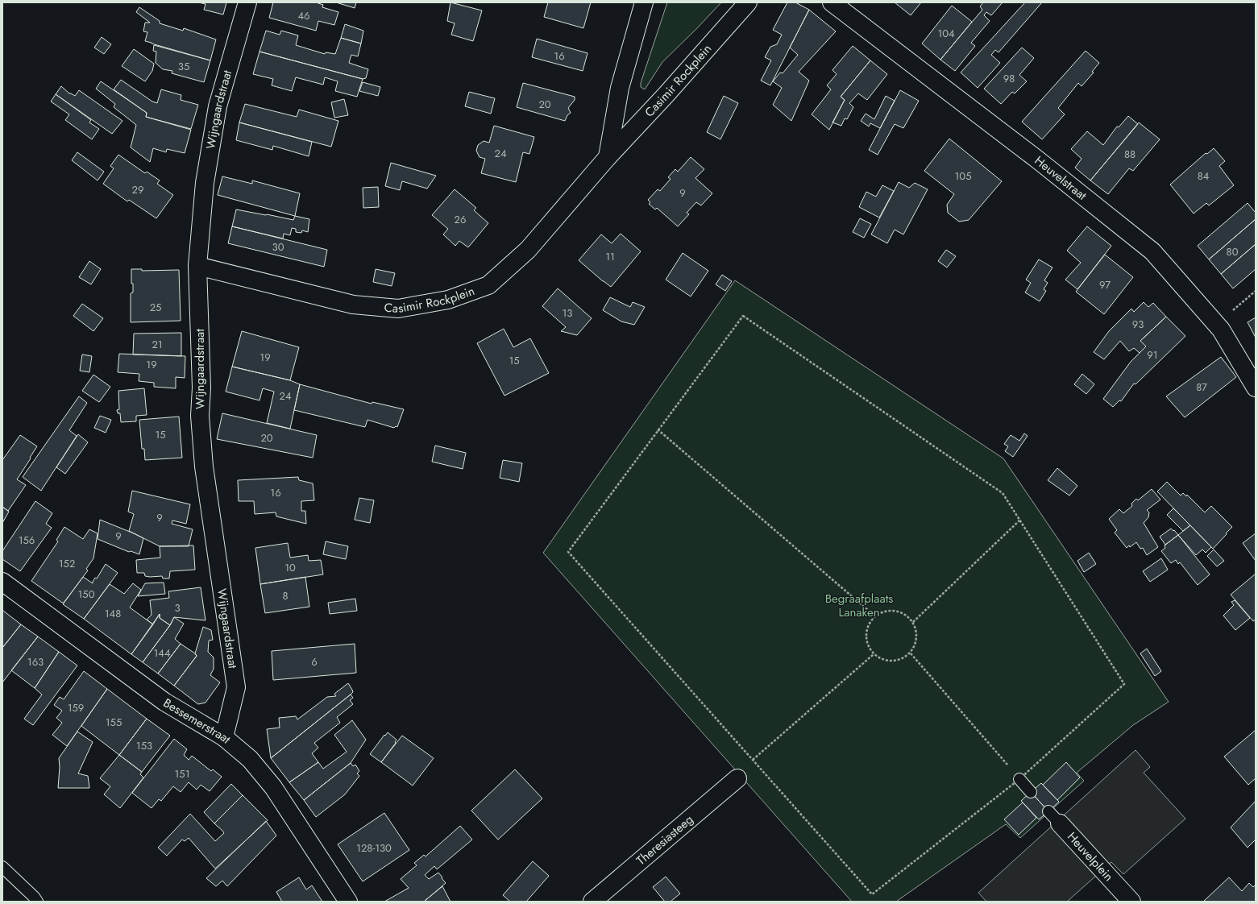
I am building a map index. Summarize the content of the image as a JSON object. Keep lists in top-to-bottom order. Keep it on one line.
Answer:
{"streets":{"street":["Casimir Rockplein","Wijngaardstraat","Heuvelstraat","Bessemerstraat","Theresiasteeg","Heuvelplein"]},"crossings":[["Casimir Rockplein","Wijngaardstraat"],["Wijngaardstraat","Bessemerstraat"]],"parks":["Begraafplaats Lanaken"],"house_numbers":["46","104","16","35","98","20","24","88","105","84","29","9","26","30","80","11","97","25","13","93","21","91","19","15","19","87","24","15","20","16","9","9","156","152","10","150","8","3","148","144","163","6","159","155","153","151","128-130"]}
